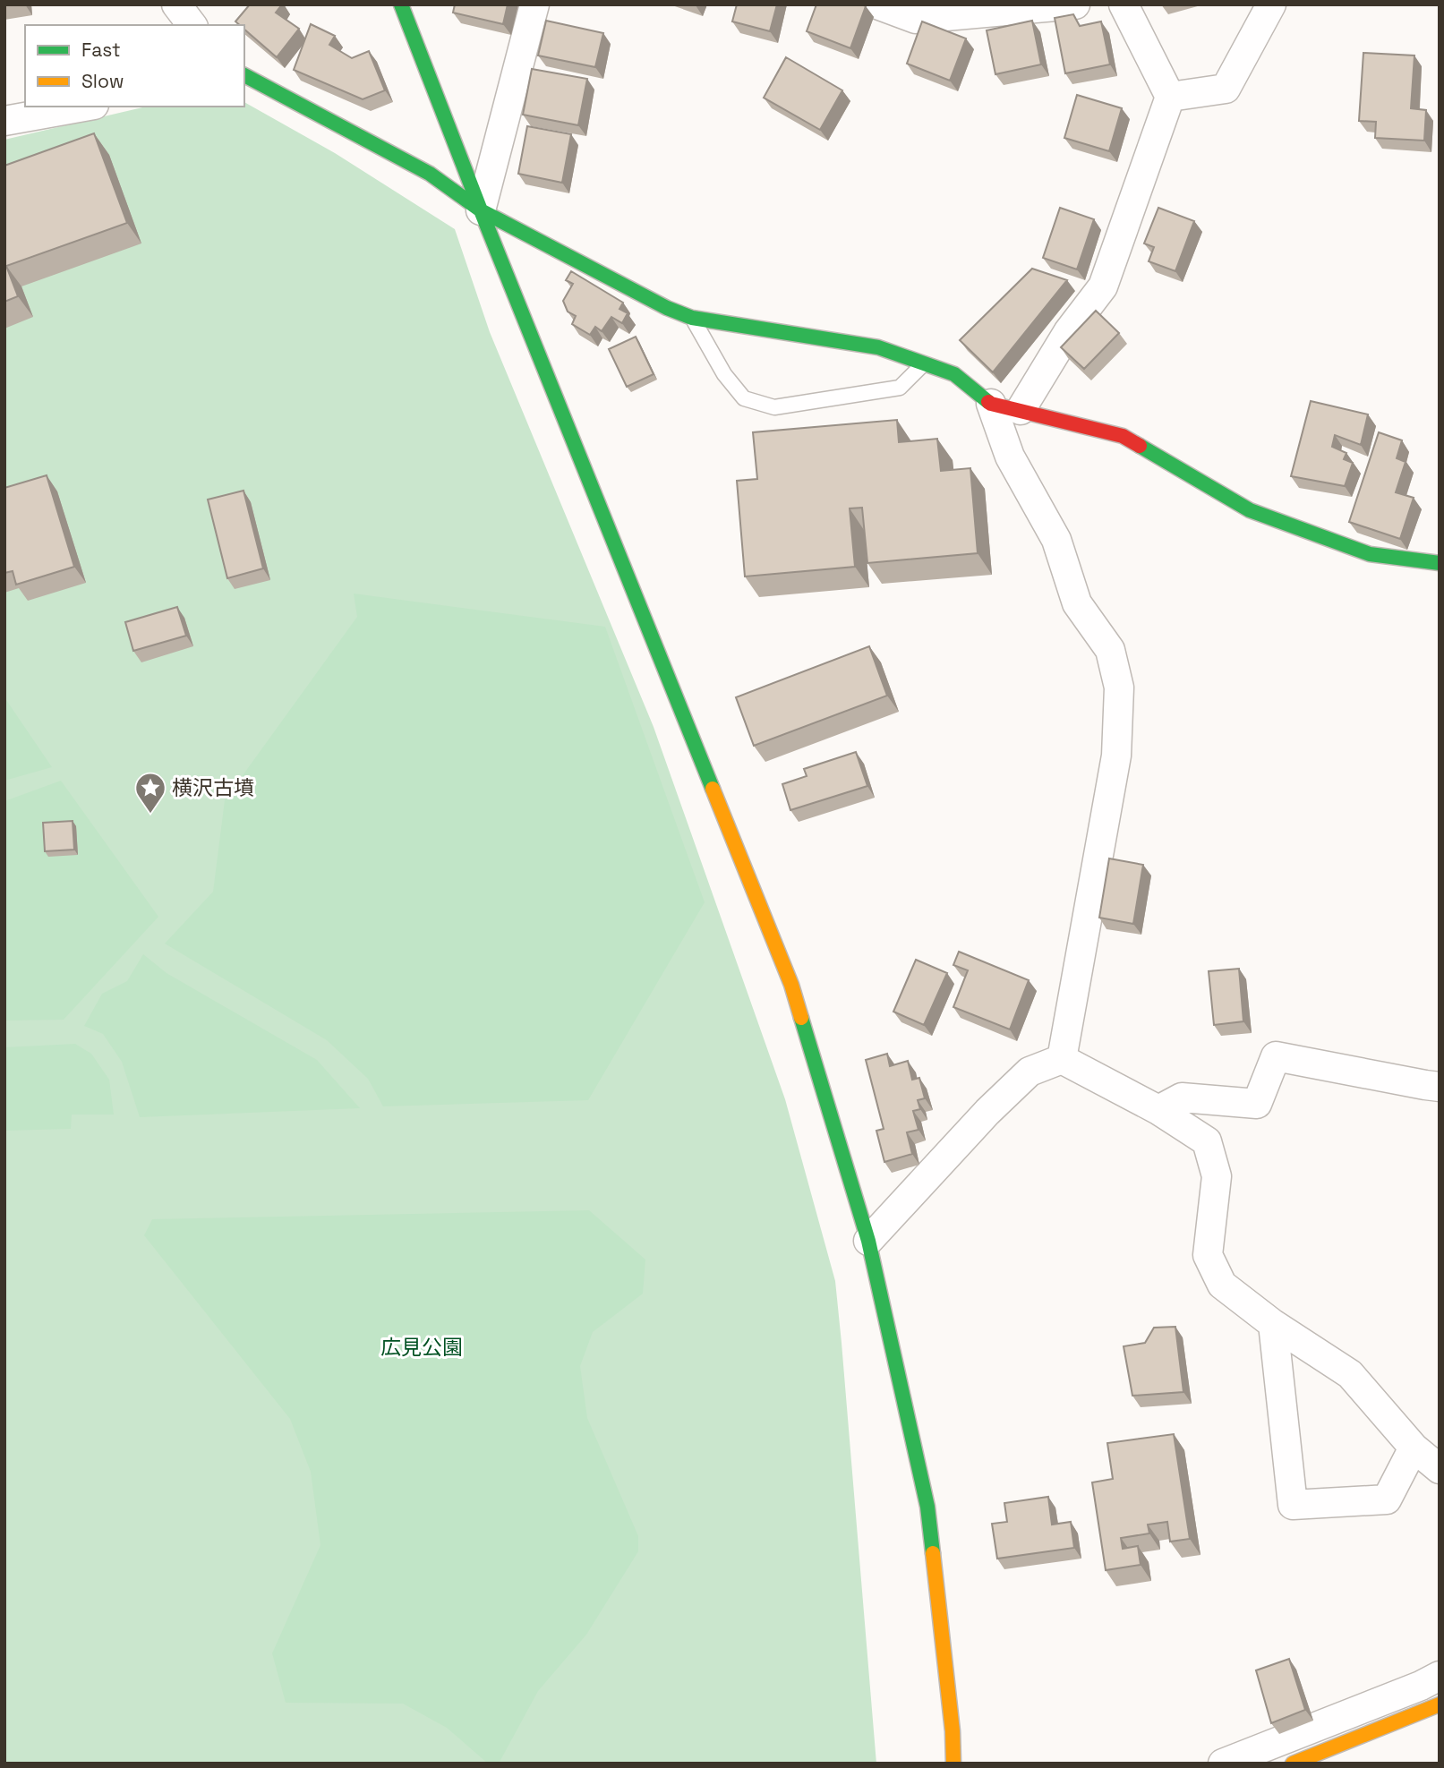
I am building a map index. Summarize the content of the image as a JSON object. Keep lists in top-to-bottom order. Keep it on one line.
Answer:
{"parks":["広見公園"],"places":{"place":["横沢古墳"]},"legend":["Fast","Slow"]}
